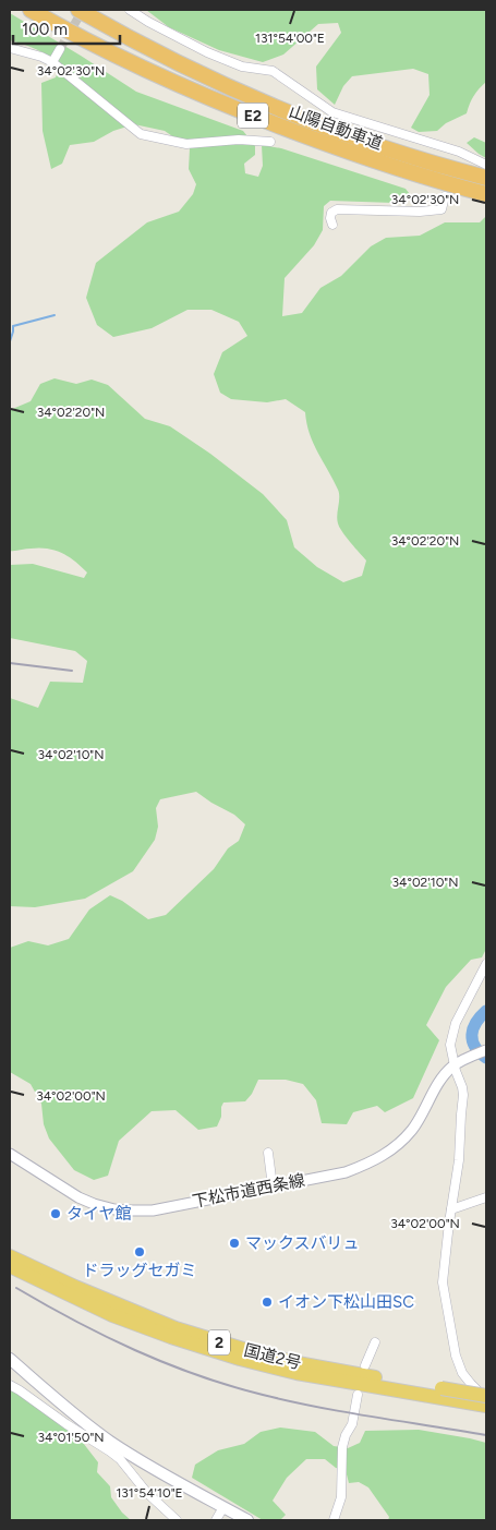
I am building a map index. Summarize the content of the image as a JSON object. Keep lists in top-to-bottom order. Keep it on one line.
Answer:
{"streets":{"highway":["E2","山陽自動車道","2","国道2号"],"street":["下松市道西条線"]},"places":["タイヤ館","マックスバリュ","ドラッグセガミ","イオン下松山田SC"],"scale_bar":"100 m","coordinates":["131°54'00\"E","34°02'30\"N","34°02'20\"N","34°02'10\"N","34°02'00\"N","34°01'50\"N","131°54'10\"E"]}
